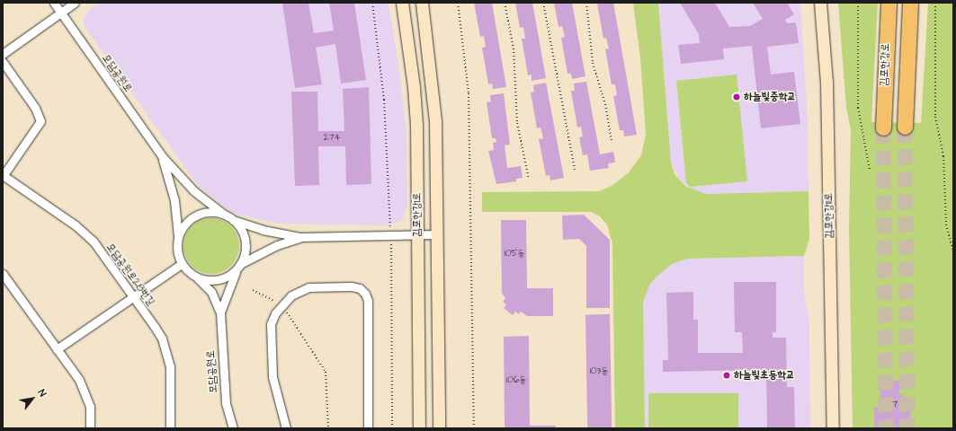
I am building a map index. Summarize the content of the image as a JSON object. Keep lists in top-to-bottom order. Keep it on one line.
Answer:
{"streets":{"highway":["김포한강로"],"street":["모담공원로","김포한강1로","김포한강11로","모담공원로28번길"]},"places":["하늘빛중학교","하늘빛초등학교"],"house_numbers":["274","105동","103동","106동","7"],"north":"top right"}
